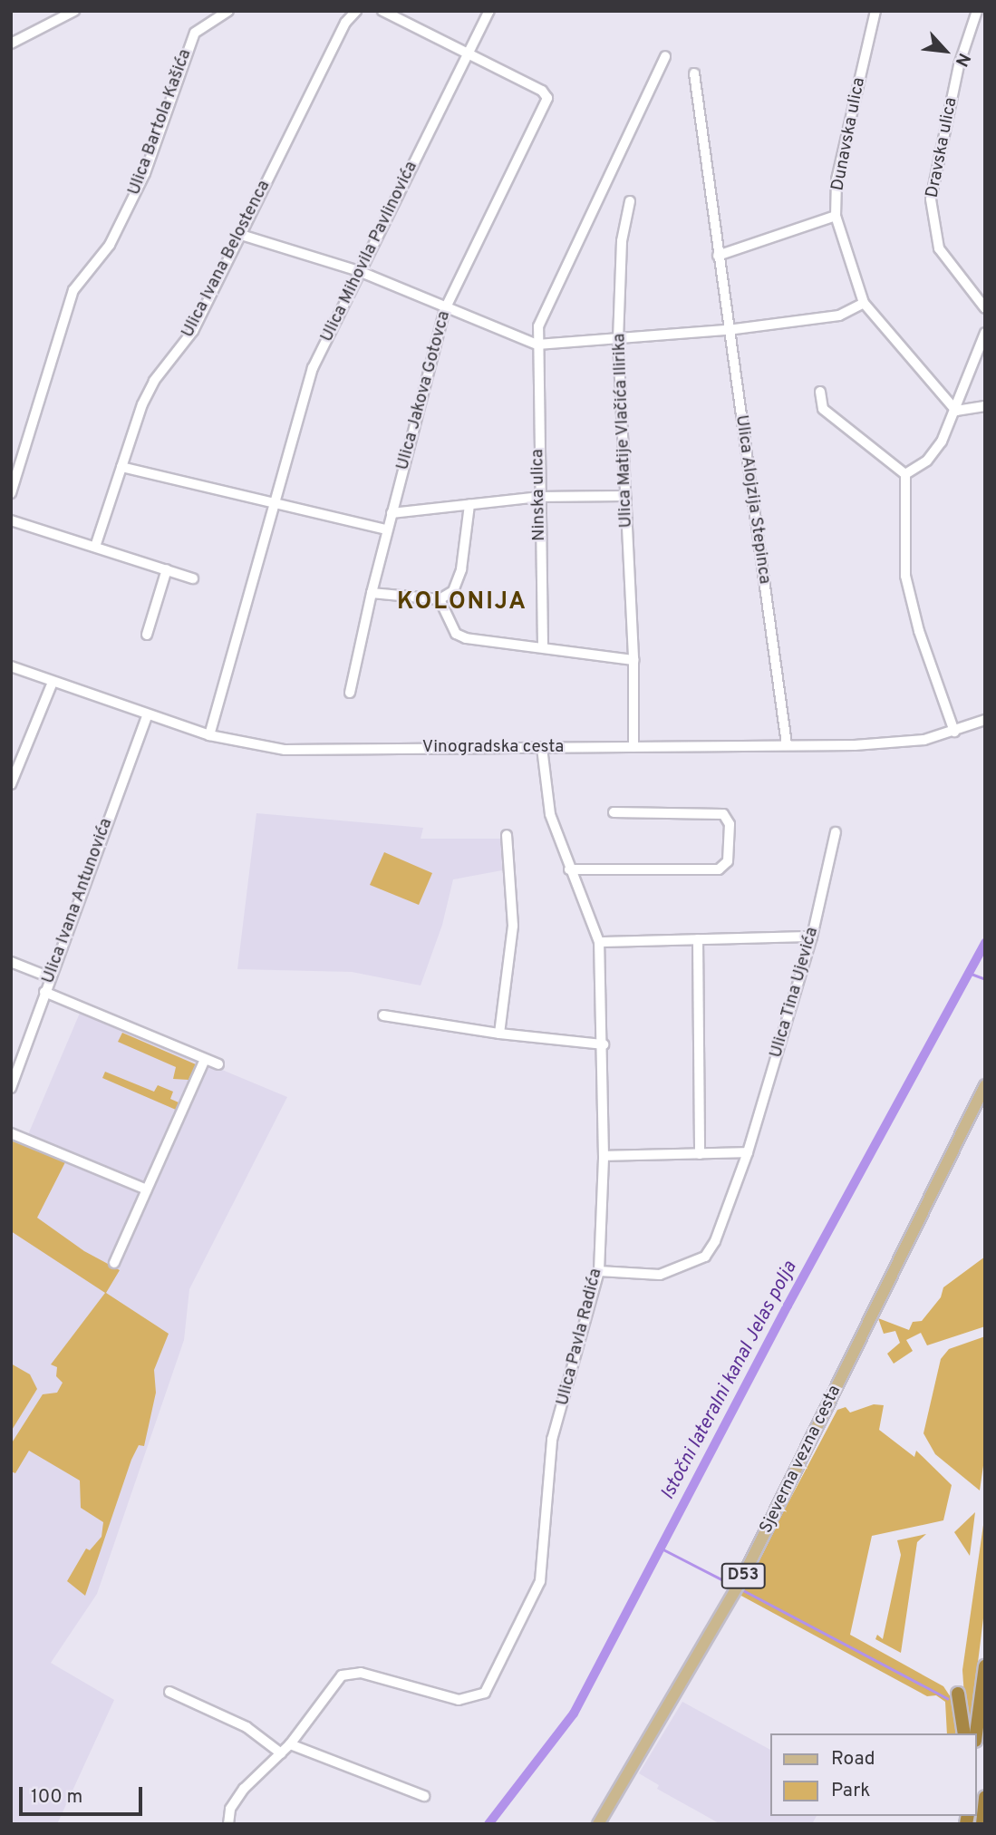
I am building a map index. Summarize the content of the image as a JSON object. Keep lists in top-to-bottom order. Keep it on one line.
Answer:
{"streets":{"main road":["Sjeverna vezna cesta","D53"],"street":["Ulica Bartola Kašića","Dunavska ulica","Dravska ulica","Ulica Mihovila Pavlinovića","Ulica Ivana Belostenca","Ulica Jakova Gotovca","Ulica Matije Vlačića Ilirika","Ninska ulica","Ulica Alojzija Stepinca","Vinogradska cesta","Ulica Ivana Antunovića","Ulica Tina Ujevića","Ulica Pavla Radića"]},"crossings":[["Ulica Mihovila Pavlinovića","Ulica Jakova Gotovca"],["Ulica Mihovila Pavlinovića","Vinogradska cesta"],["Ulica Matije Vlačića Ilirika","Vinogradska cesta"],["Ulica Alojzija Stepinca","Vinogradska cesta"],["Vinogradska cesta","Ulica Ivana Antunovića"],["Vinogradska cesta","Ulica Pavla Radića"],["Ulica Tina Ujevića","Ulica Pavla Radića"]],"districts":["KOLONIJA"],"water":["Istočni lateralni kanal Jelas polja"],"legend":["Road","Park"],"scale_bar":"100 m","north":"bottom right"}
